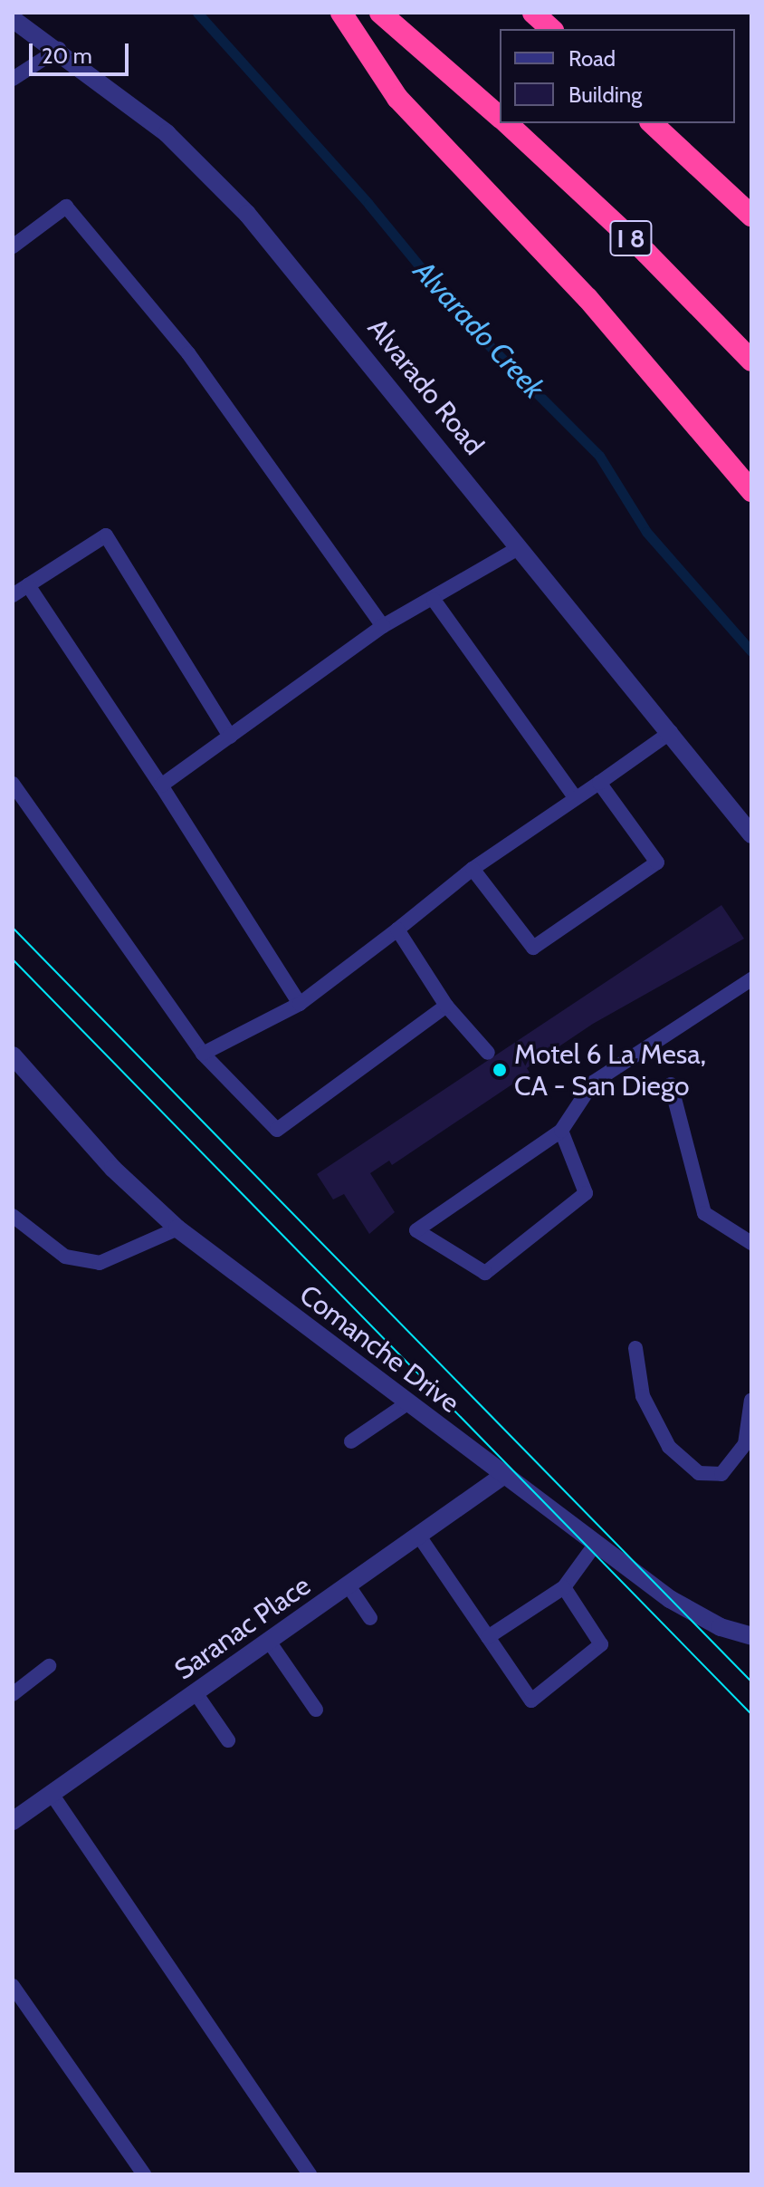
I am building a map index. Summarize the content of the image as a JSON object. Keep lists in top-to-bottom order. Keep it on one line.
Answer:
{"streets":{"highway":["I 8"],"street":["Alvarado Road","Comanche Drive","Saranac Place"]},"crossings":[["Comanche Drive","Saranac Place"]],"water":["Alvarado Creek"],"places":["Motel 6 La Mesa, CA - San Diego"],"legend":["Road","Building"],"scale_bar":"20 m"}
